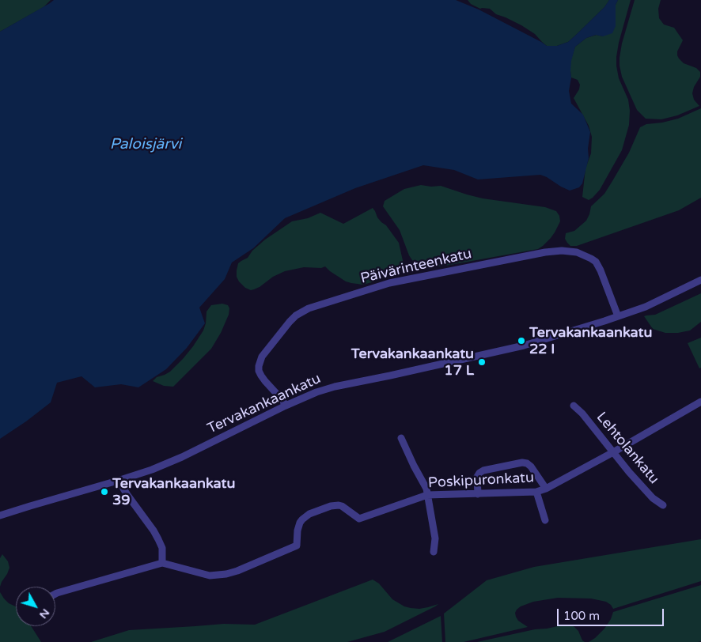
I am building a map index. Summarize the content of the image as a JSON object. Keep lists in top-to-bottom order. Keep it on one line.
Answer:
{"streets":{"street":["Päivärinteenkatu","Tervakankaankatu","Lehtolankatu","Poskipuronkatu"]},"crossings":[["Päivärinteenkatu","Tervakankaankatu"],["Lehtolankatu","Poskipuronkatu"]],"water":["Paloisjärvi"],"places":["Tervakankaankatu 22 I","Tervakankaankatu 17 L","Tervakankaankatu 39"],"scale_bar":"100 m","north":"bottom right"}
